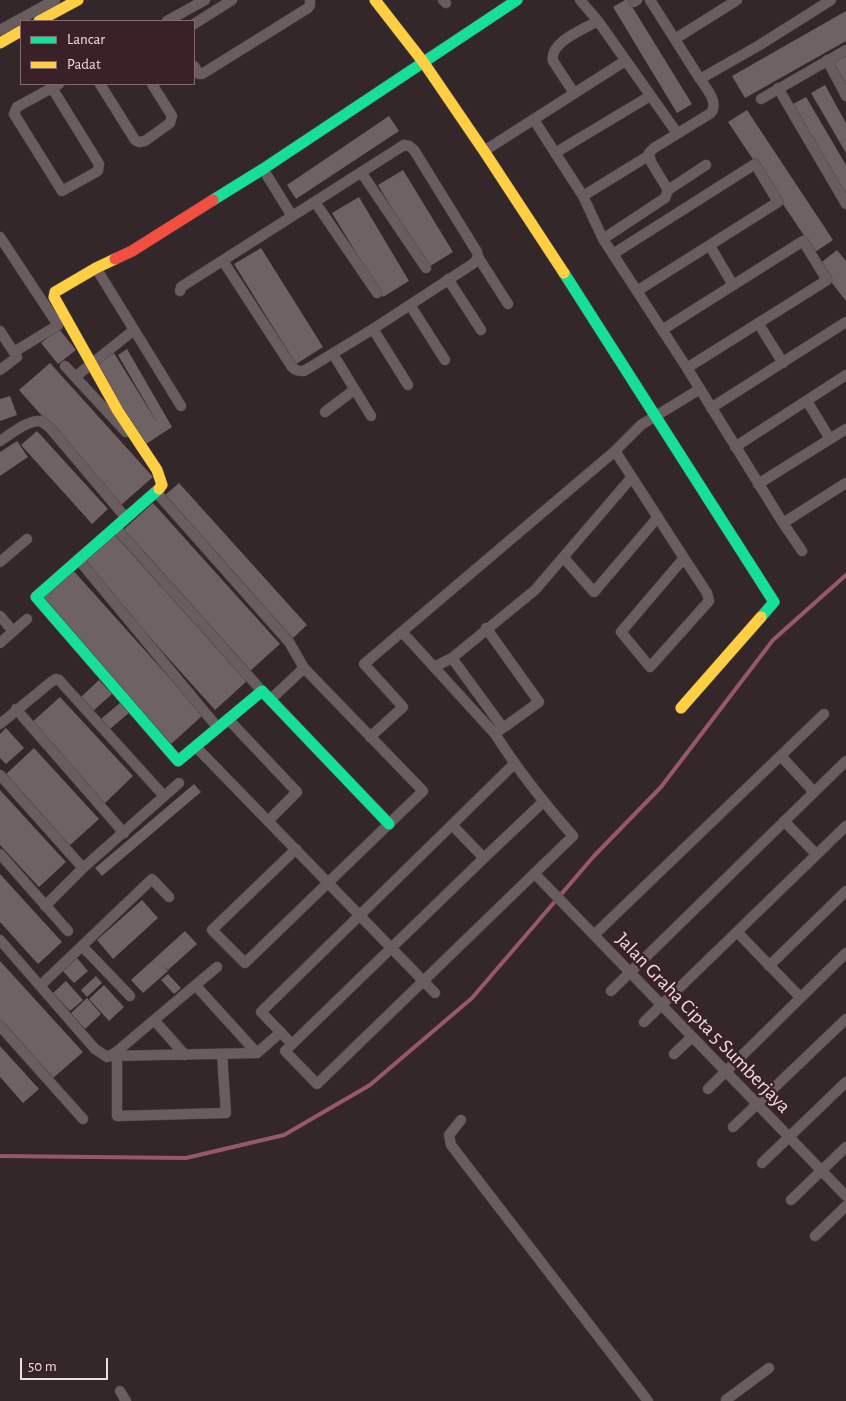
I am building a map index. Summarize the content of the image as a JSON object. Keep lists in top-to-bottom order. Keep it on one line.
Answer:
{"streets":{"street":["Jalan Graha Cipta 5 Sumberjaya"]},"legend":["Lancar","Padat"],"scale_bar":"50 m"}
